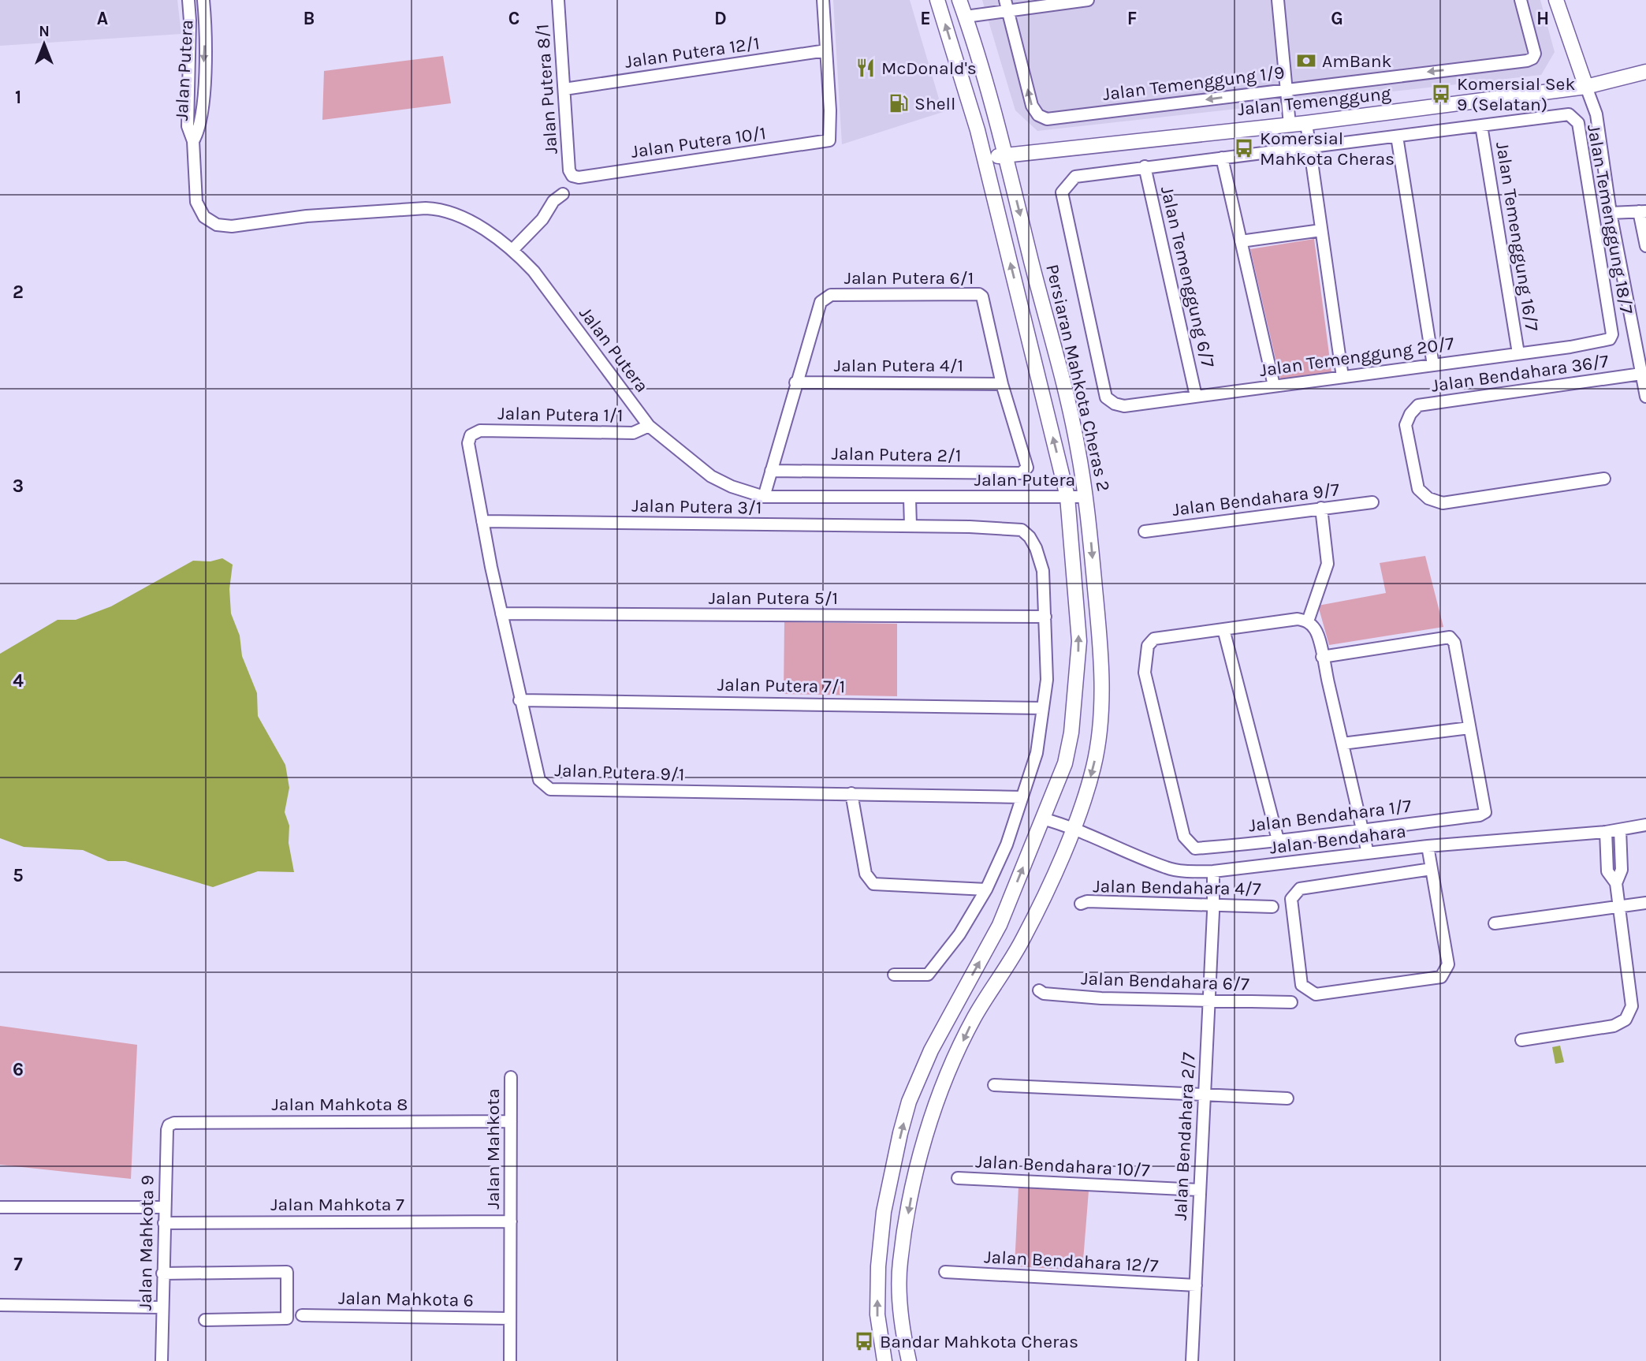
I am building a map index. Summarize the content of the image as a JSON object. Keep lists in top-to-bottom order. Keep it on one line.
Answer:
{"streets":{"street":["Jalan Putera 12/1","Jalan Putera","Jalan Temenggung 1/9","Jalan Putera 8/1","Jalan Temenggung","Jalan Putera 10/1","Jalan Temenggung 18/7","Jalan Temenggung 16/7","Jalan Temenggung 6/7","Jalan Putera 6/1","Jalan Temenggung 20/7","Jalan Putera 4/1","Jalan Bendahara 36/7","Persiaran Mahkota Cheras 2","Jalan Putera 1/1","Jalan Putera 2/1","Jalan Bendahara 9/7","Jalan Putera 3/1","Jalan Putera 5/1","Jalan Putera 7/1","Jalan Putera 9/1","Jalan Bendahara 1/7","Jalan Bendahara","Jalan Bendahara 4/7","Jalan Bendahara 6/7","Jalan Mahkota 8","Jalan Bendahara 2/7","Jalan Mahkota","Jalan Bendahara 10/7","Jalan Mahkota 7","Jalan Mahkota 9","Jalan Bendahara 12/7","Jalan Mahkota 6"]},"crossings":[["Jalan Putera 12/1","Jalan Putera 8/1"],["Jalan Putera 12/1","Jalan Putera 10/1"],["Jalan Putera","Jalan Putera 6/1"],["Jalan Putera","Persiaran Mahkota Cheras 2"],["Jalan Putera","Jalan Putera 1/1"],["Jalan Putera 8/1","Jalan Putera 10/1"],["Jalan Temenggung","Persiaran Mahkota Cheras 2"],["Jalan Temenggung 18/7","Jalan Temenggung 16/7"],["Jalan Temenggung 18/7","Jalan Temenggung 20/7"],["Jalan Temenggung 16/7","Jalan Temenggung 20/7"],["Jalan Temenggung 6/7","Jalan Temenggung 20/7"],["Jalan Putera 6/1","Jalan Putera 4/1"],["Jalan Putera 6/1","Jalan Putera 2/1"],["Persiaran Mahkota Cheras 2","Jalan Bendahara"],["Jalan Putera 1/1","Jalan Putera 9/1"],["Jalan Putera 3/1","Jalan Putera 5/1"],["Jalan Putera 3/1","Jalan Putera 7/1"],["Jalan Putera 3/1","Jalan Putera 9/1"],["Jalan Putera 5/1","Jalan Putera 9/1"],["Jalan Putera 7/1","Jalan Putera 9/1"],["Jalan Bendahara","Jalan Bendahara 2/7"],["Jalan Bendahara 4/7","Jalan Bendahara 2/7"],["Jalan Bendahara 6/7","Jalan Bendahara 2/7"],["Jalan Mahkota 8","Jalan Mahkota"],["Jalan Mahkota 8","Jalan Mahkota 9"],["Jalan Bendahara 2/7","Jalan Bendahara 10/7"],["Jalan Bendahara 2/7","Jalan Bendahara 12/7"],["Jalan Mahkota","Jalan Mahkota 7"],["Jalan Mahkota","Jalan Mahkota 6"],["Jalan Mahkota 7","Jalan Mahkota 9"]],"places":{"bank":["AmBank"],"restaurant":["McDonald's"],"bus stop":["Komersial Sek 9 (Selatan)","Komersial Mahkota Cheras","Bandar Mahkota Cheras"],"fuel station":["Shell"]},"north":"top","grid":{"columns":["A","B","C","D","E","F","G","H"],"rows":["1","2","3","4","5","6","7"]}}
